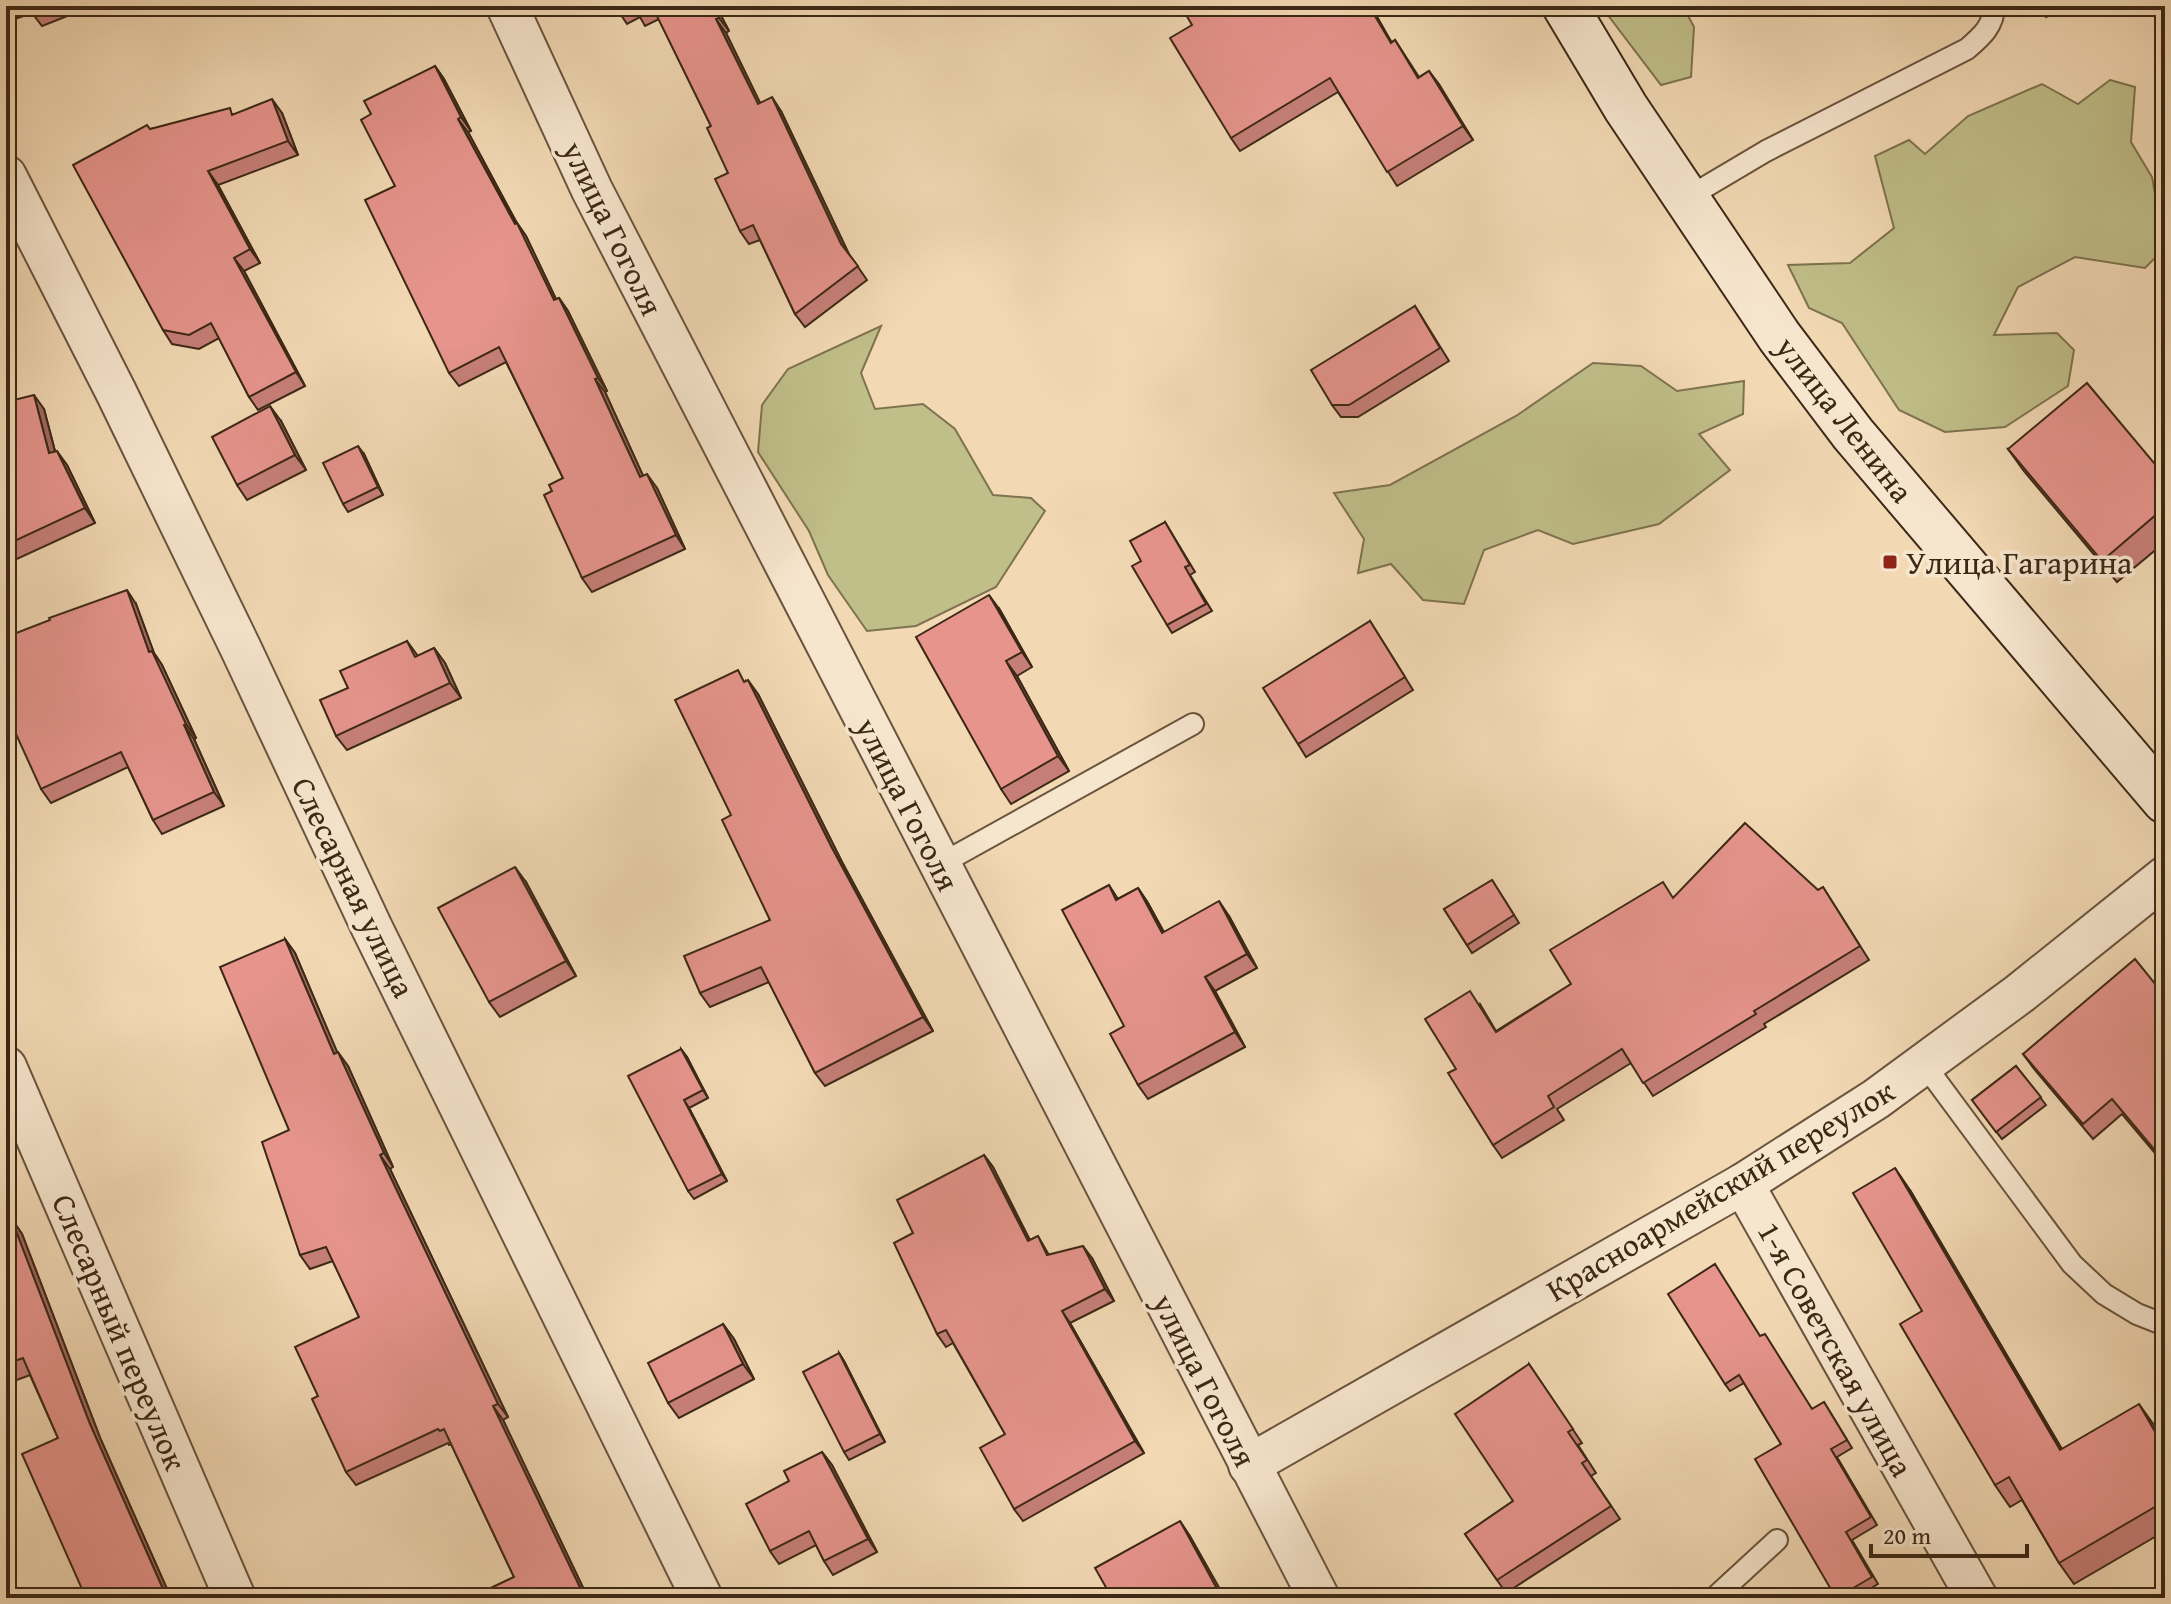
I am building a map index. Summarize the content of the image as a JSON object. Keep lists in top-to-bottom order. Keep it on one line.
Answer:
{"streets":{"main road":["улица Ленина"],"street":["улица Гоголя","Слесарная улица","Красноармейский переулок","Слесарный переулок","1-я Советская улица"]},"crossings":[["улица Гоголя","Красноармейский переулок"],["Красноармейский переулок","1-я Советская улица"]],"places":{"transit":["Улица Гагарина"]},"scale_bar":"20 m"}
